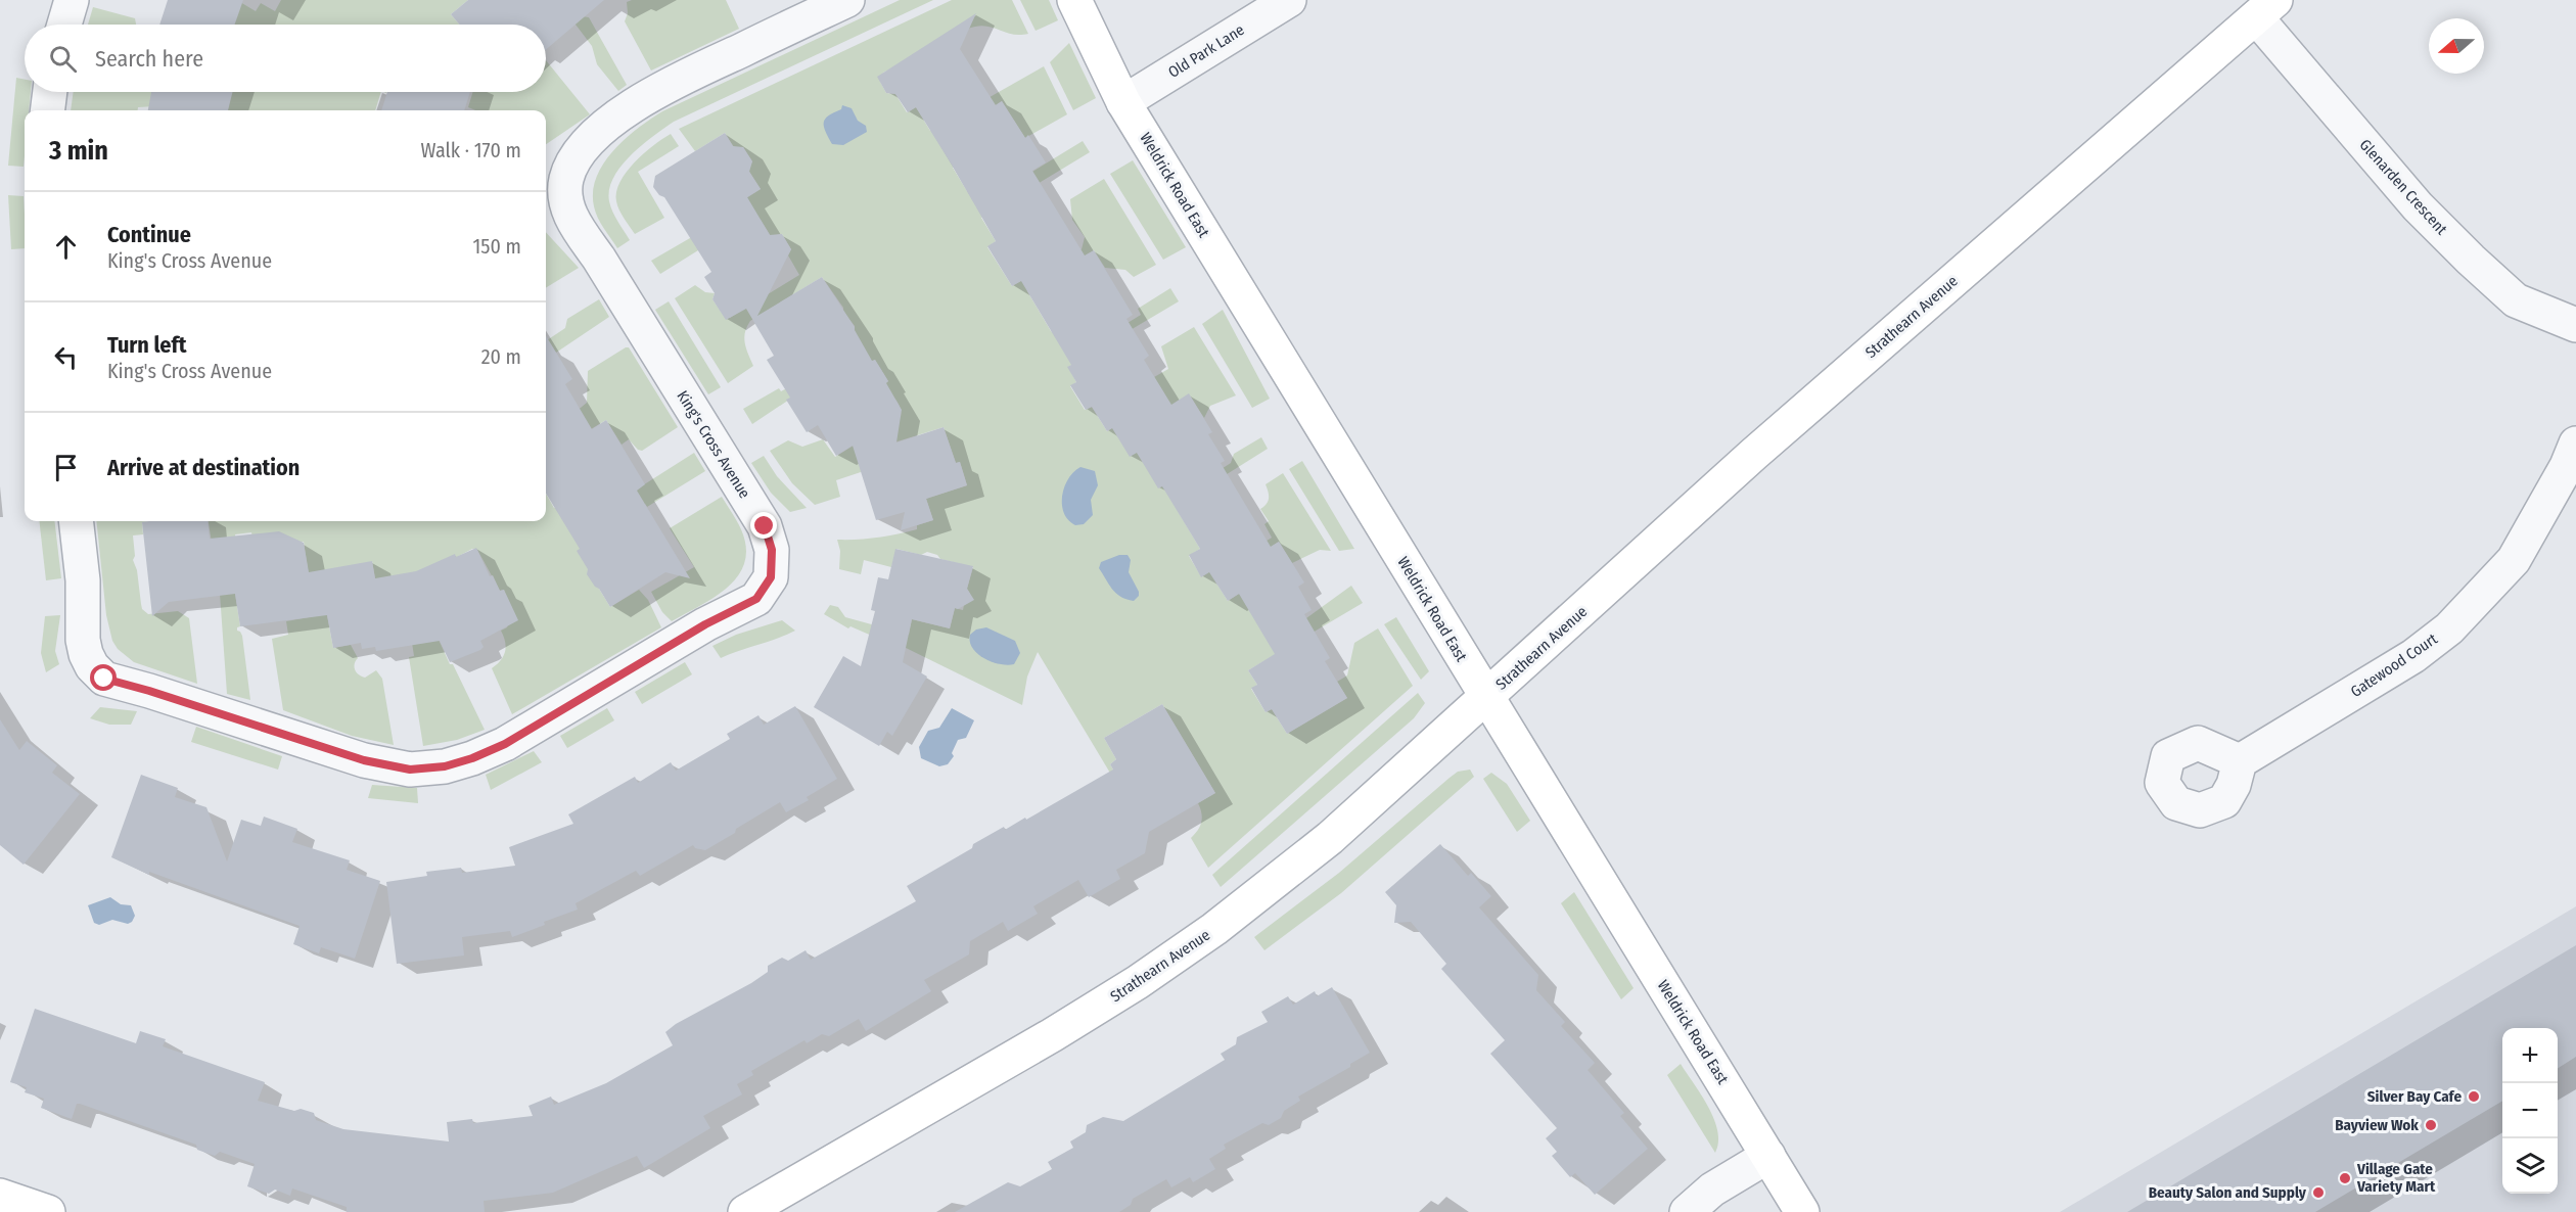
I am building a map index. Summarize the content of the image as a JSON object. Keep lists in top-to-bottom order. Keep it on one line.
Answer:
{"streets":{"street":["Old Park Lane","Weldrick Road East","Glenarden Crescent","Strathearn Avenue","King's Cross Avenue","Gatewood Court"]},"crossings":[["Old Park Lane","Weldrick Road East"],["Weldrick Road East","Strathearn Avenue"],["Glenarden Crescent","Strathearn Avenue"]],"places":["Silver Bay Cafe","Bayview Wok","Village Gate Variety Mart","Beauty Salon and Supply"],"north":"left","page":{"search":"Search here","heading":["3 min","Walk · 170 m"],"list":[["Continue","King's Cross Avenue","150 m"],["Turn left","King's Cross Avenue","20 m"],"Arrive at destination"],"map_buttons":["+","−"]}}
